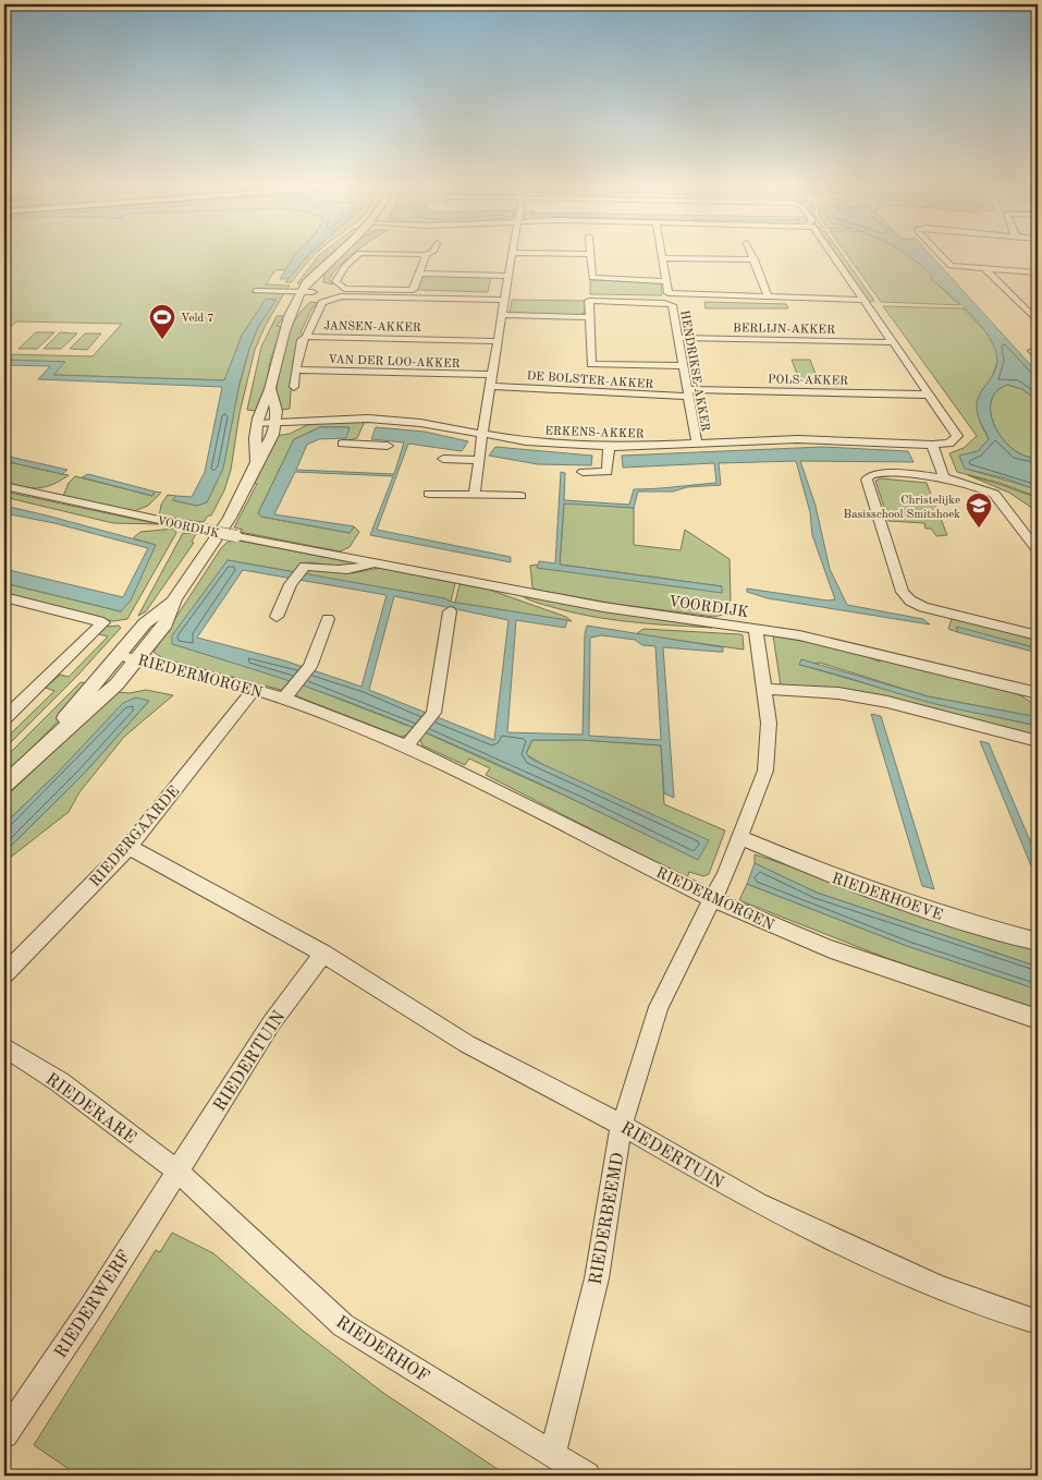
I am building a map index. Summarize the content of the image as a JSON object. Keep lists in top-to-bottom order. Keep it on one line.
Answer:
{"streets":{"street":["JANSEN-AKKER","BERLIJN-AKKER","VAN DER LOO-AKKER","HENDRIKSE-AKKER","DE BOLSTER-AKKER","POLS-AKKER","ERKENS-AKKER","VOORDIJK","RIEDERMORGEN","RIEDERGAARDE","RIEDERHOEVE","RIEDERTUIN","RIEDERARE","RIEDERBEEMD","RIEDERWERF","RIEDERHOF"]},"crossings":[["BERLIJN-AKKER","HENDRIKSE-AKKER"],["HENDRIKSE-AKKER","DE BOLSTER-AKKER"],["HENDRIKSE-AKKER","POLS-AKKER"],["HENDRIKSE-AKKER","ERKENS-AKKER"],["DE BOLSTER-AKKER","POLS-AKKER"],["RIEDERMORGEN","RIEDERGAARDE"],["RIEDERMORGEN","RIEDERBEEMD"],["RIEDERGAARDE","RIEDERTUIN"],["RIEDERTUIN","RIEDERARE"],["RIEDERTUIN","RIEDERBEEMD"],["RIEDERTUIN","RIEDERWERF"],["RIEDERTUIN","RIEDERHOF"],["RIEDERARE","RIEDERWERF"],["RIEDERARE","RIEDERHOF"],["RIEDERBEEMD","RIEDERHOF"],["RIEDERWERF","RIEDERHOF"]],"places":{"sports":["Veld 7"],"school or university":["Christelijke Basisschool Smitshoek"]}}
